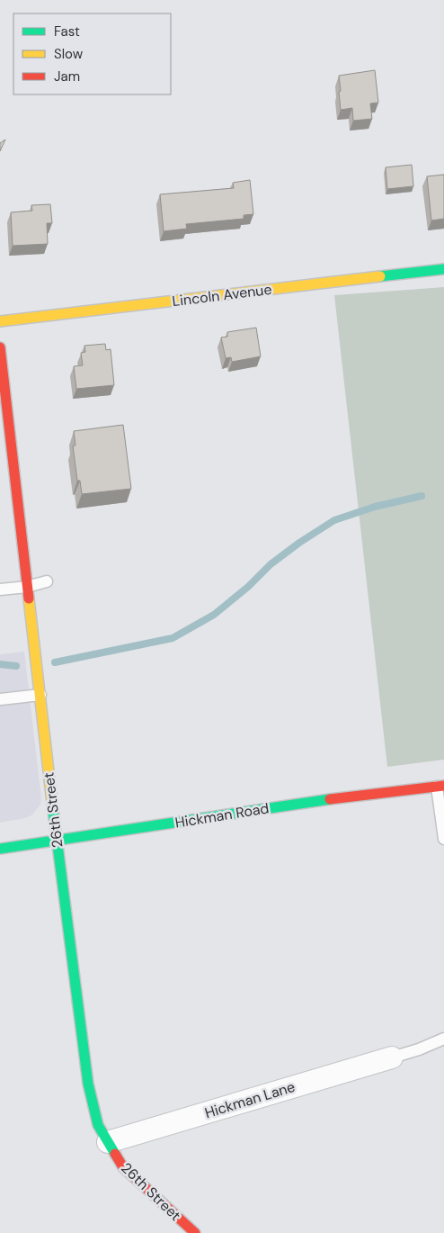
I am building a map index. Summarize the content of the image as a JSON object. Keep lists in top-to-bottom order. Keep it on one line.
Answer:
{"streets":{"street":["Lincoln Avenue","26th Street","Hickman Road","Hickman Lane"]},"crossings":[["26th Street","Hickman Road"],["26th Street","Hickman Lane"]],"legend":["Fast","Slow","Jam"]}
